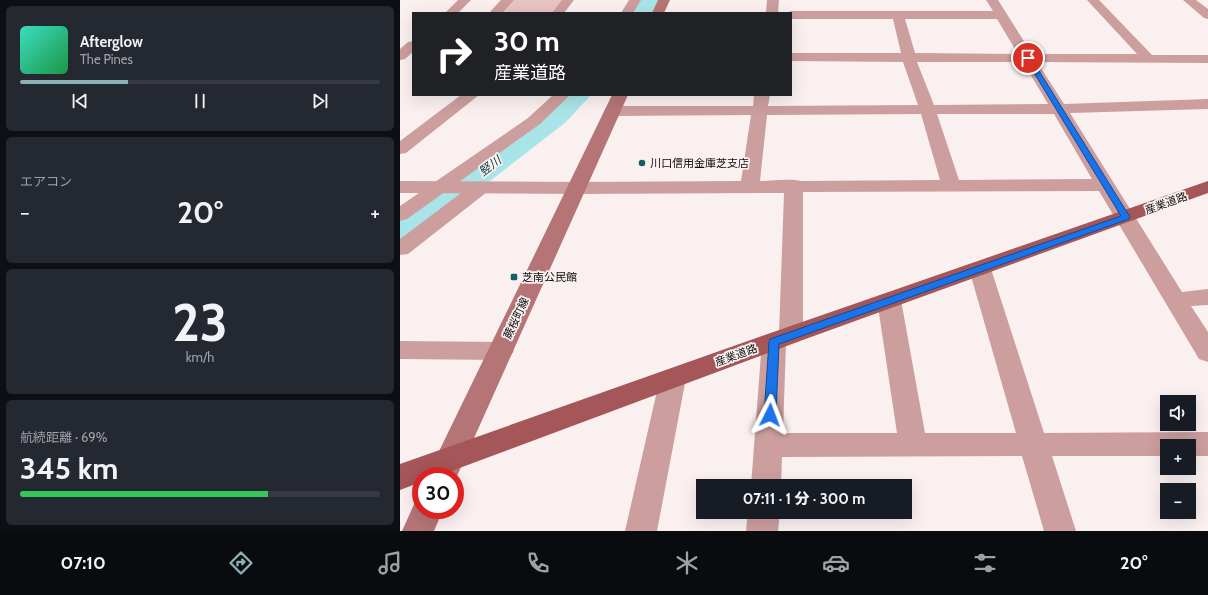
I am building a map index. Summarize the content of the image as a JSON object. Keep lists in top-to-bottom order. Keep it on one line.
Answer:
{"streets":{"main road":["産業道路","蕨桜町線"]},"water":["竪川"],"places":{"other":["川口信用金庫芝支店"],"transit":["芝南公民館"]},"page":{"turn":["30 m","産業道路"],"song":["Afterglow","The Pines"],"tile":["エアコン",["23","km/h"],["航続距離 · 69%","345 km"]],"heat":["−","20°","+"],"map_buttons":["+","−"],"limit":"30","trip":"07:11 · 1 分 · 300 m","tabs":["07:10","20°"]}}
